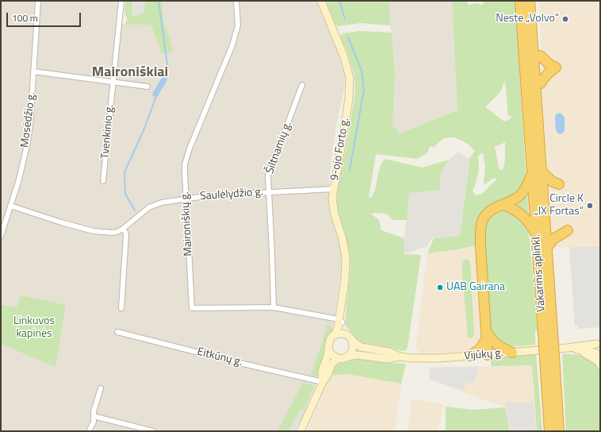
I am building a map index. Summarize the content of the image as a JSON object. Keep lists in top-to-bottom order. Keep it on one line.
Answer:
{"streets":{"highway":["Vakarinis aplinkl."],"main road":["9-ojo Forto g.","Vijūkų g."],"street":["Mosėdžio g.","Tvenkinio g.","Šiltnamių g.","Saulėlydžio g.","Maironiškių g.","Eitkūnų g."]},"crossings":[["Mosėdžio g.","Saulėlydžio g."],["Šiltnamių g.","Saulėlydžio g."],["Šiltnamių g.","Maironiškių g."],["9-ojo Forto g.","Saulėlydžio g."],["9-ojo Forto g.","Maironiškių g."],["9-ojo Forto g.","Vijūkų g."],["Saulėlydžio g.","Maironiškių g."]],"districts":["Maironiškiai"],"parks":["Linkuvos kapinės"],"places":["Neste „Volvo“","Circle K „IX Fortas“","UAB Gairana"],"scale_bar":"100 m"}
